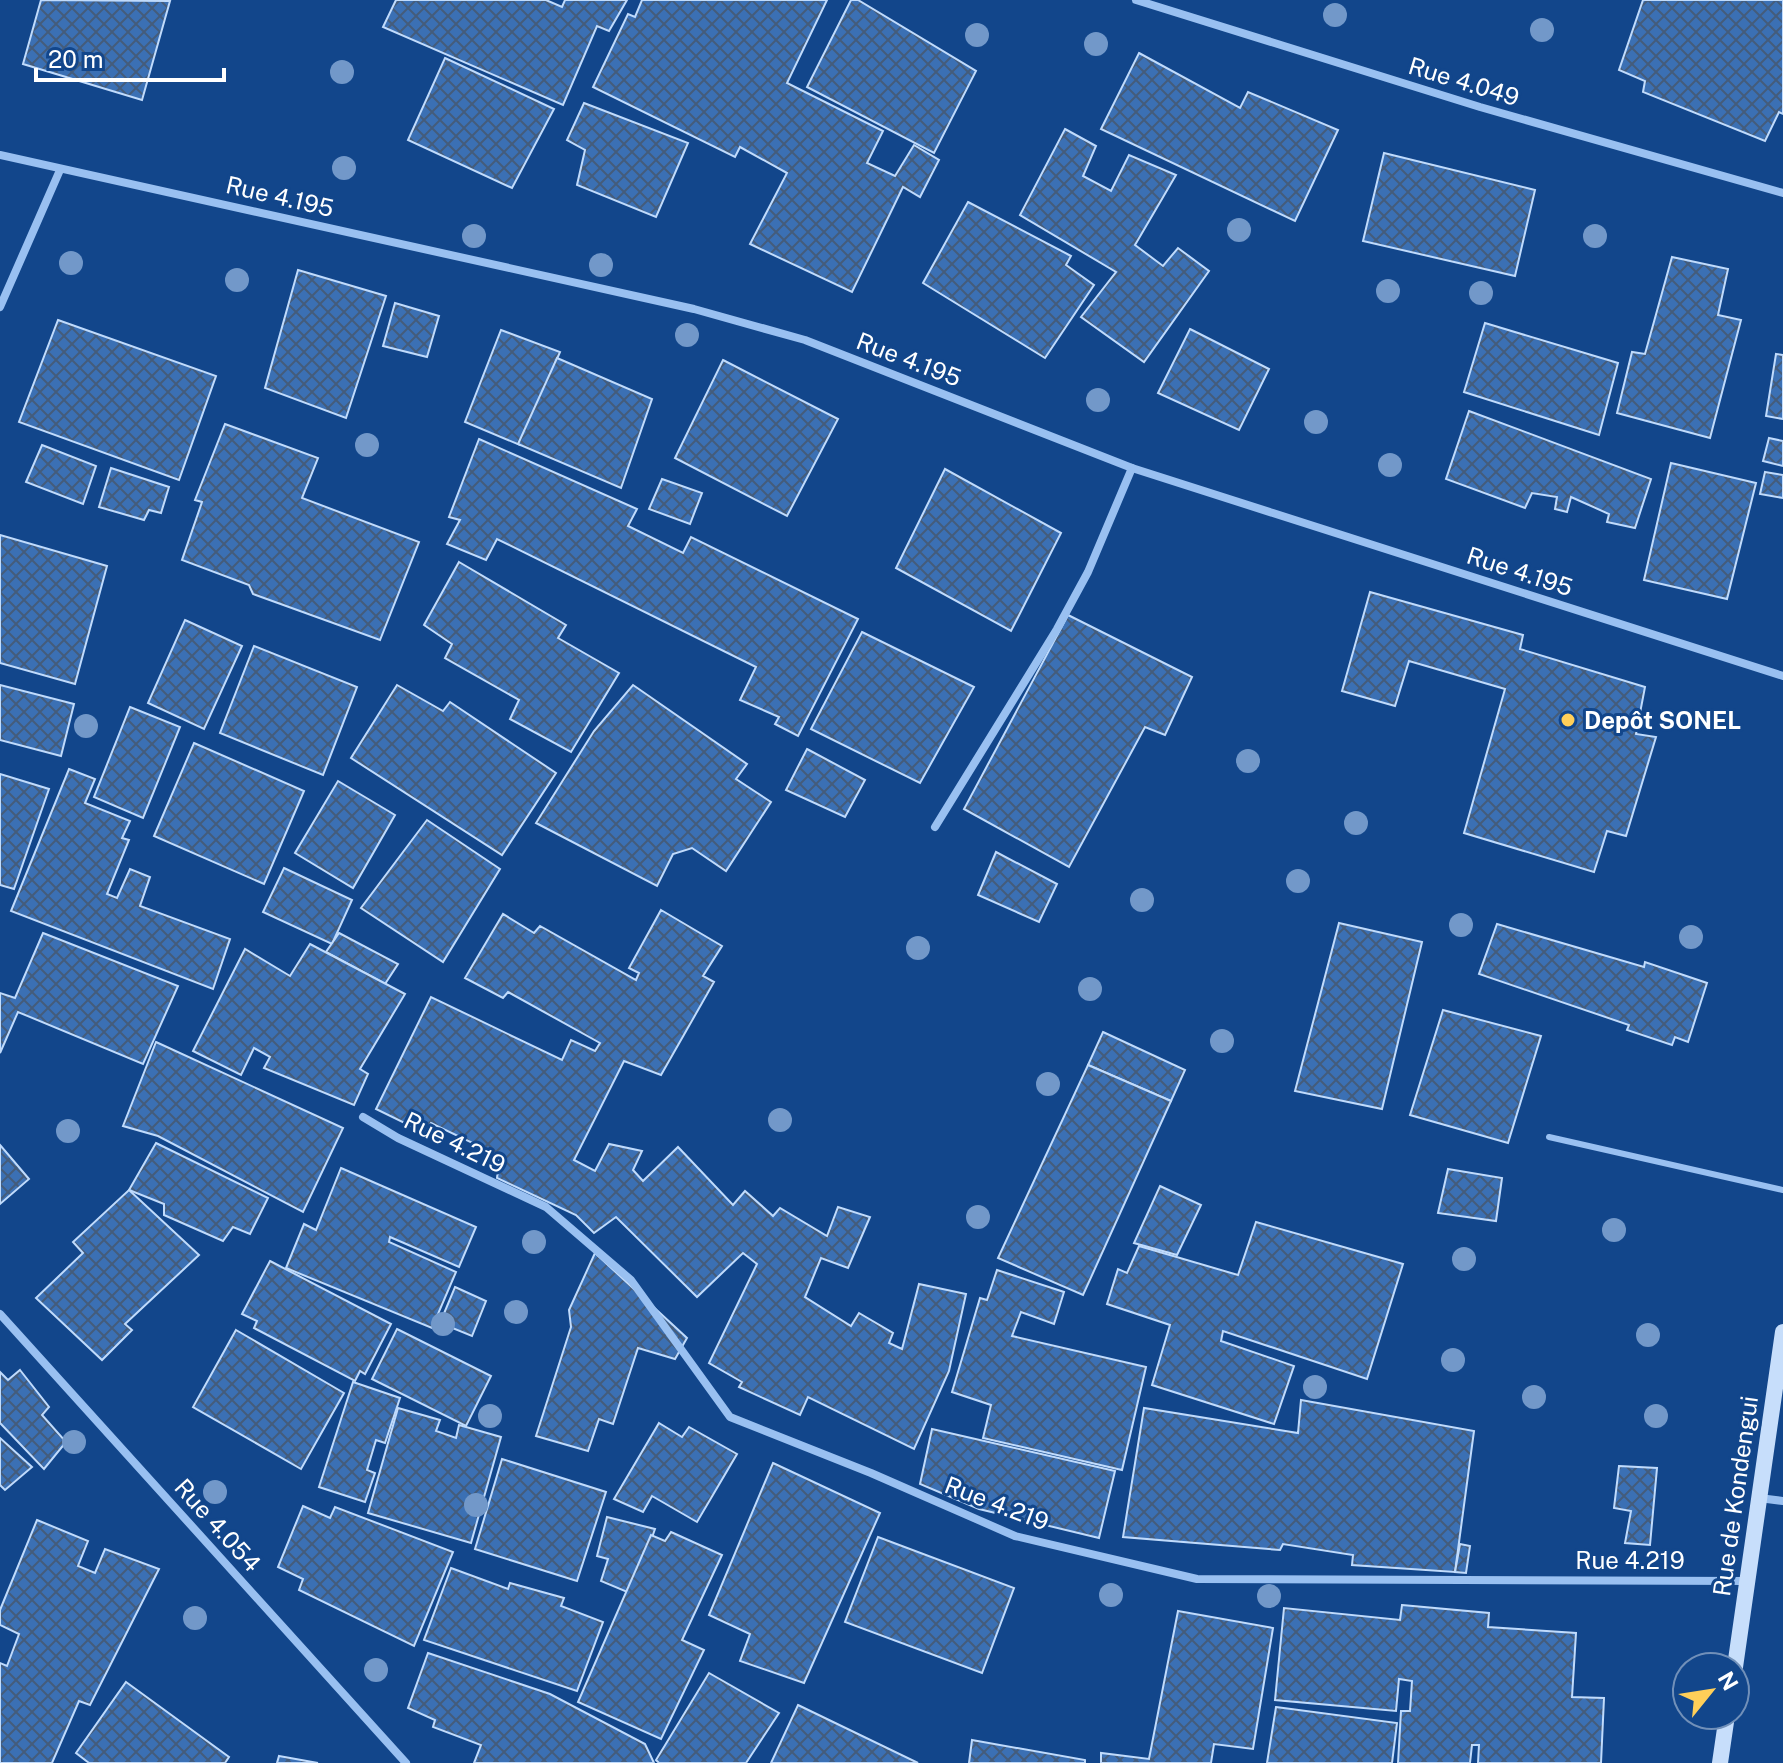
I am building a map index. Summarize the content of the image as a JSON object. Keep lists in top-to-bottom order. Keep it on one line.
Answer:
{"streets":{"main road":["Rue de Kondengui"],"street":["Rue 4.049","Rue 4.195","Rue 4.219","Rue 4.054"]},"crossings":[["Rue 4.219","Rue de Kondengui"]],"places":["Depôt SONEL"],"scale_bar":"20 m","north":"top right"}
